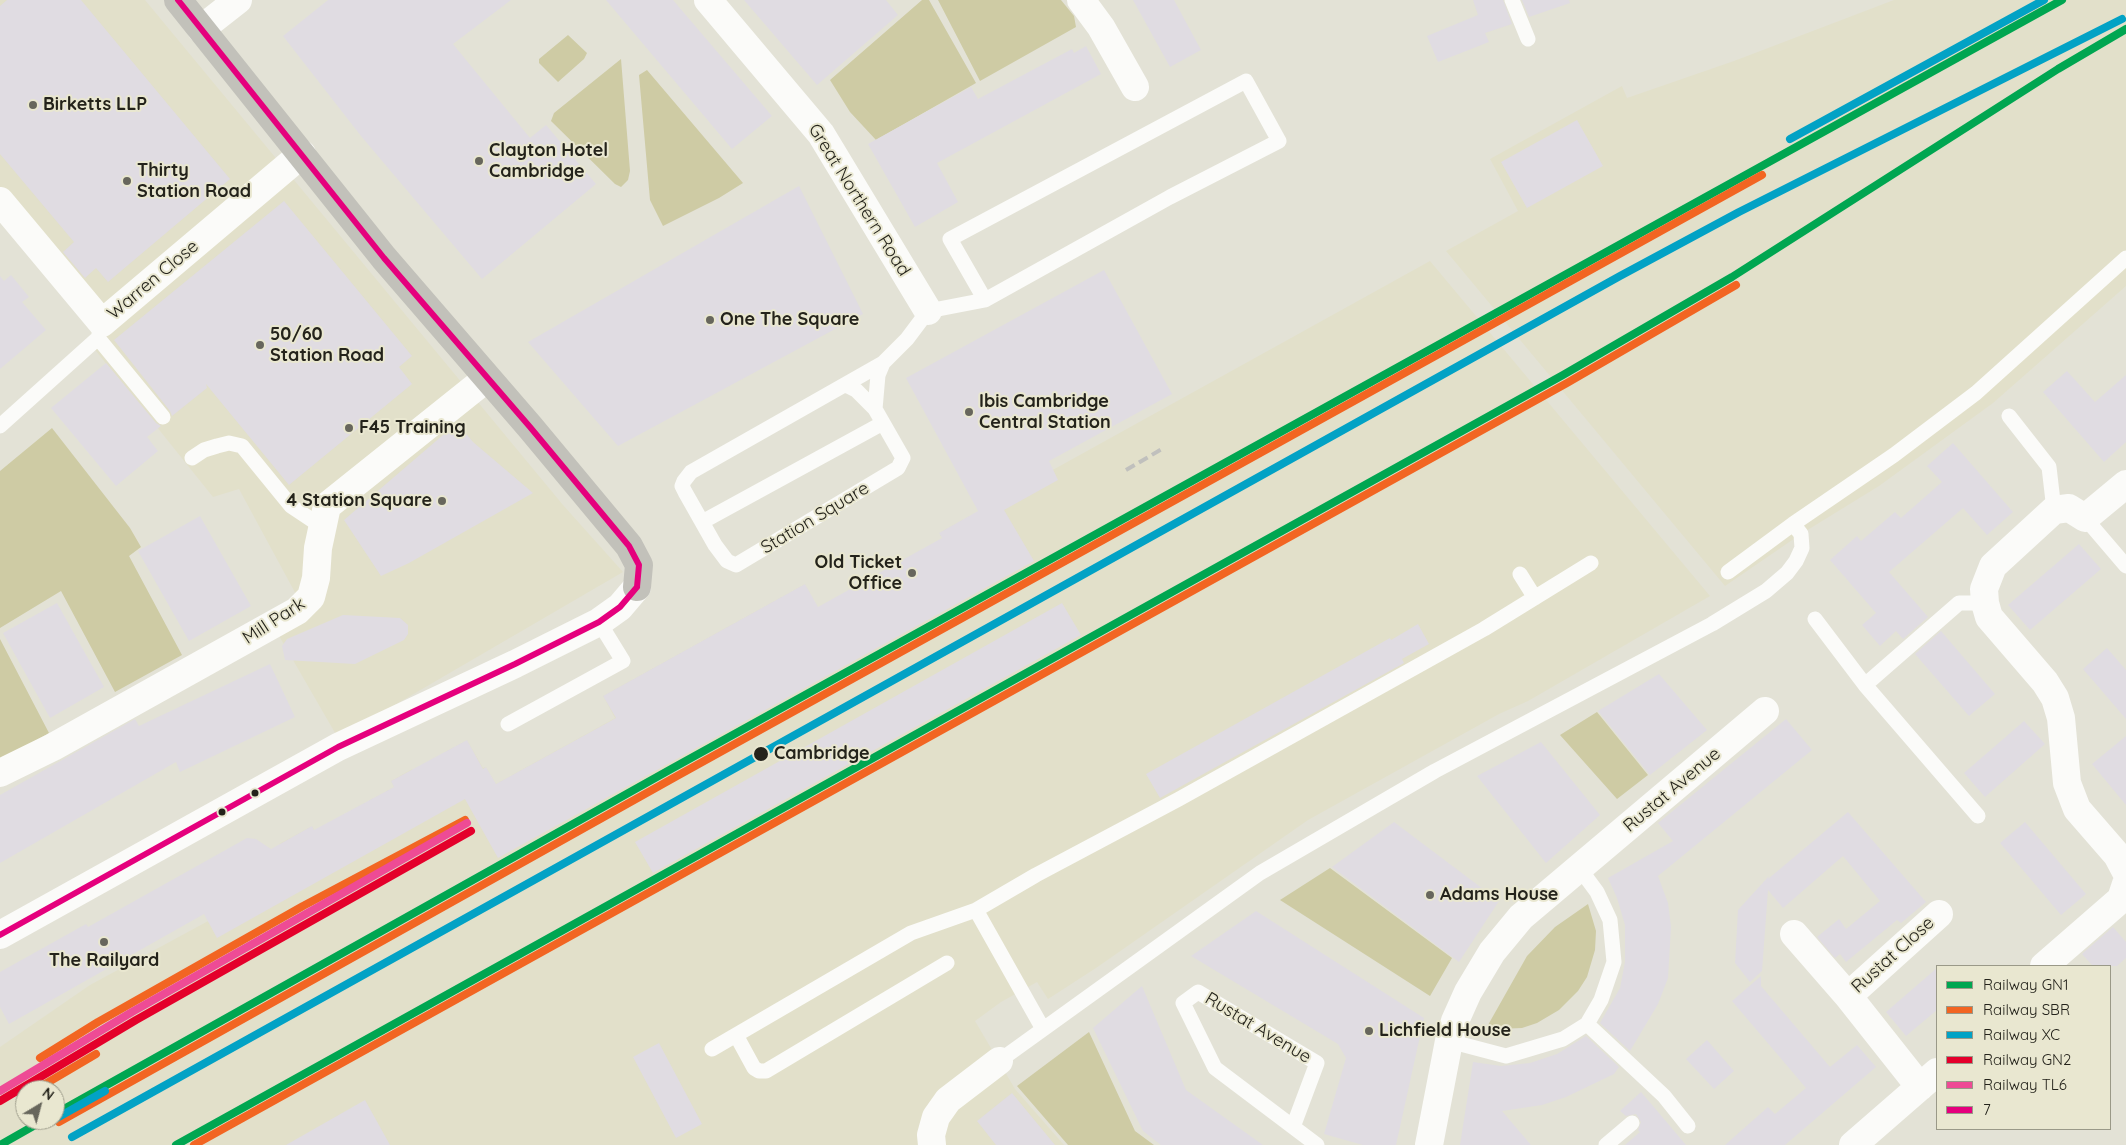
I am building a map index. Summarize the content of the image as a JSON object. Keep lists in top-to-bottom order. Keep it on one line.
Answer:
{"streets":{"street":["Great Northern Road","Warren Close","Mill Park","Rustat Avenue","Rustat Close"],"lane":["Station Square"]},"crossings":[["Great Northern Road","Station Square"]],"places":["Birketts LLP","Clayton Hotel Cambridge","Thirty Station Road","One The Square","50/60 Station Road","Ibis Cambridge Central Station","F45 Training","4 Station Square","Old Ticket Office","Cambridge","Adams House","The Railyard","Lichfield House"],"lines":["rail line GN1","rail line XC","transit line 7","rail line SBR","rail line TL6","rail line GN2"],"legend":["Railway GN1","Railway SBR","Railway XC","Railway GN2","Railway TL6","7"],"north":"top right"}
